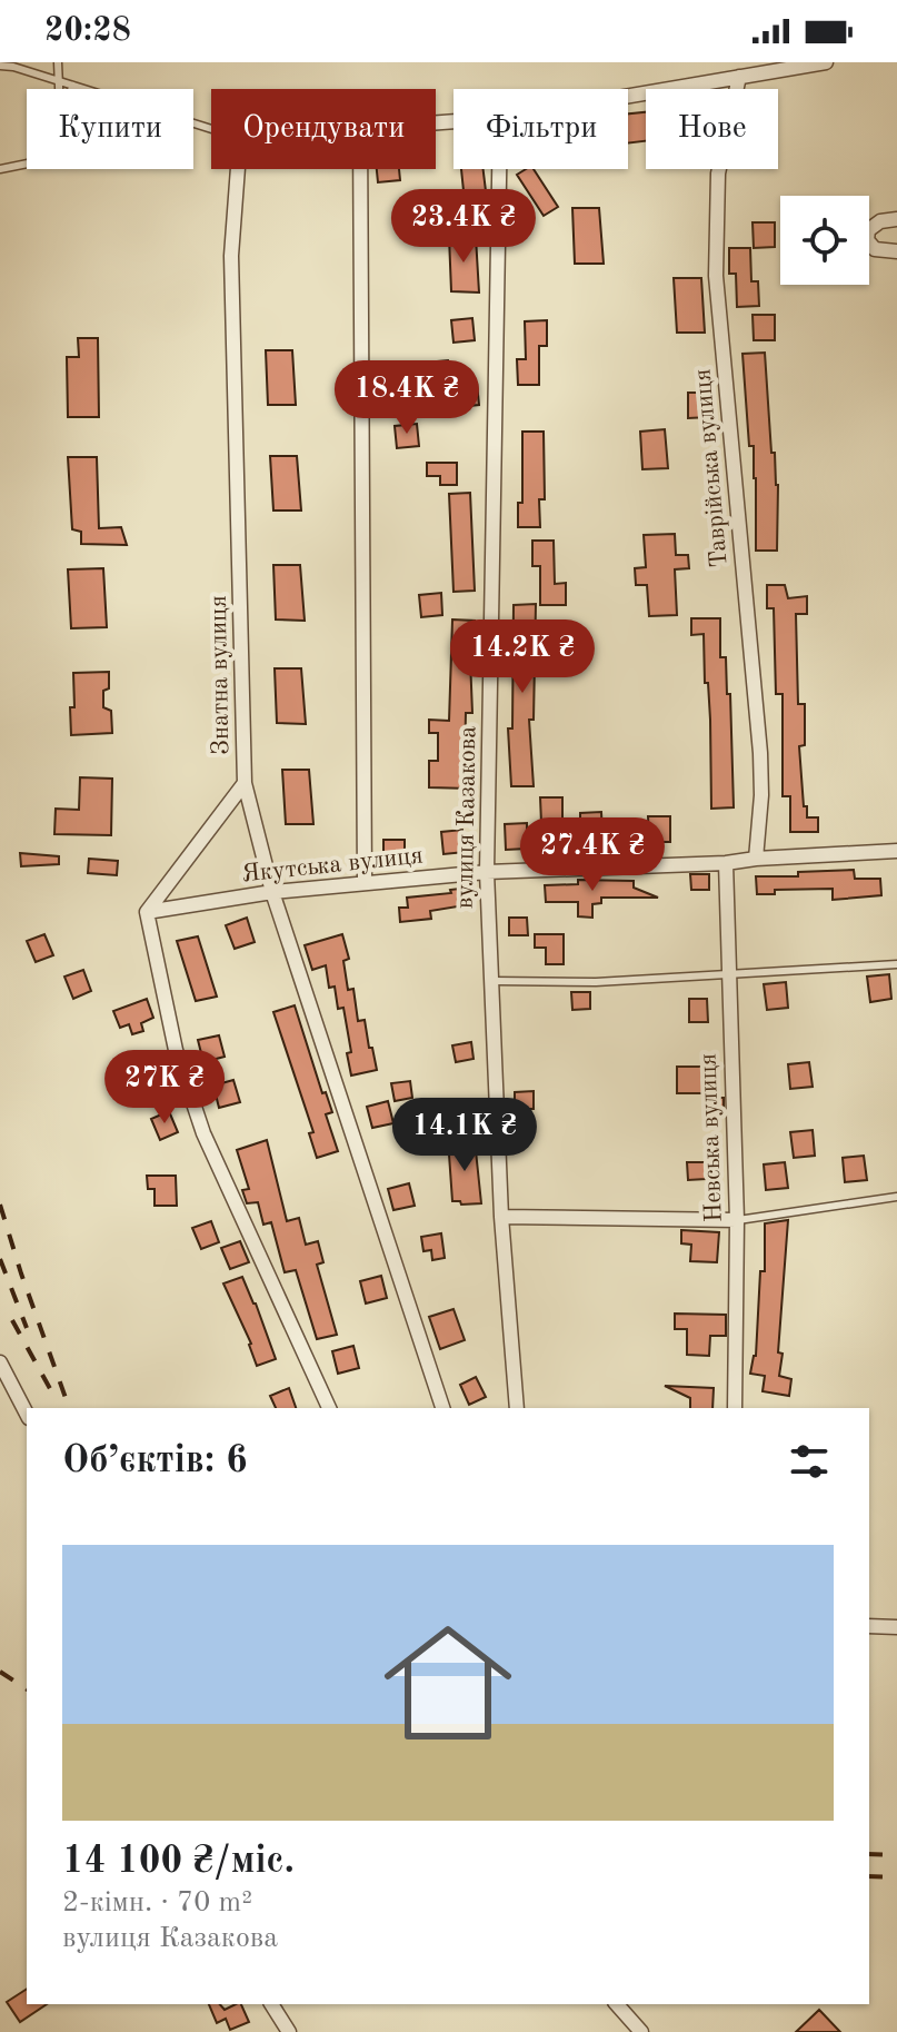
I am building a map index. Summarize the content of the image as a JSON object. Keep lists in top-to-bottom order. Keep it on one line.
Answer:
{"streets":{"street":["Таврійська вулиця","Знатна вулиця","вулиця Казакова","Якутська вулиця","Невська вулиця"]},"crossings":[["Таврійська вулиця","Якутська вулиця"],["Знатна вулиця","Якутська вулиця"],["вулиця Казакова","Якутська вулиця"],["Якутська вулиця","Невська вулиця"]],"page":{"status":"20:28","chip":["Купити","Орендувати","Фільтри","Нове"],"price":["23.4K ₴","18.4K ₴","14.2K ₴","27.4K ₴","27K ₴","14.1K ₴"],"heading":"Об’єктів: 6","list":[{"name":"14 100 ₴/міс.","note":"2-кімн. · 70 m² · вулиця Казакова"}]}}
